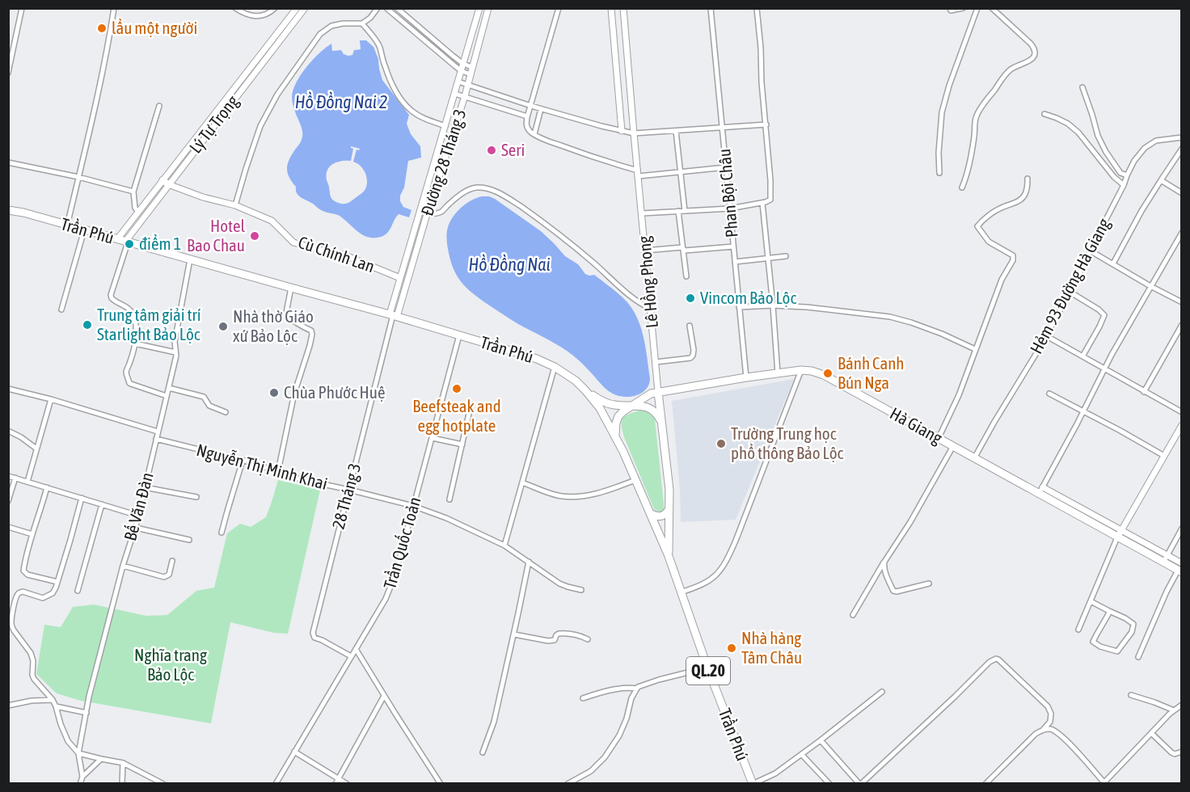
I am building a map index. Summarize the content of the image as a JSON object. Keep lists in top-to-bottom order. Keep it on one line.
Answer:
{"streets":{"highway":["Trần Phú","Lê Hồng Phong","Hà Giang","QL.20"],"street":["Lý Tự Trọng","Đường 28 Tháng 3","Phan Bội Châu","Cù Chính Lan","Hẻm 93 Đường Hà Giang","Nguyễn Thị Minh Khai","28 Tháng 3","Bế Văn Đàn","Trần Quốc Toản"]},"crossings":[["Lý Tự Trọng","Trần Phú"],["Lý Tự Trọng","Cù Chính Lan"],["Đường 28 Tháng 3","Trần Phú"],["Đường 28 Tháng 3","Cù Chính Lan"],["Đường 28 Tháng 3","28 Tháng 3"],["Phan Bội Châu","Hà Giang"],["Trần Phú","Lê Hồng Phong"],["Trần Phú","Hà Giang"],["Trần Phú","28 Tháng 3"],["Trần Phú","Bế Văn Đàn"],["Trần Phú","Trần Quốc Toản"],["Trần Phú","QL.20"],["Lê Hồng Phong","Hà Giang"],["Lê Hồng Phong","QL.20"],["Hẻm 93 Đường Hà Giang","Hà Giang"],["Hà Giang","QL.20"],["Nguyễn Thị Minh Khai","28 Tháng 3"],["Nguyễn Thị Minh Khai","Bế Văn Đàn"],["Nguyễn Thị Minh Khai","Trần Quốc Toản"],["28 Tháng 3","Trần Quốc Toản"]],"water":["Hồ Đồng Nai 2","Hồ Đồng Nai"],"parks":["Nghĩa trang Bảo Lộc"],"places":["lẩu một người","Seri","Hotel Bao Chau","điểm 1","Vincom Bảo Lộc","Trung tâm giải trí Starlight Bảo Lộc","Nhà thờ Giáo xứ Bảo Lộc","Bánh Canh Bún Nga","Beefsteak and egg hotplate","Chùa Phước Huệ","Trường Trung học phổ thông Bảo Lộc","Nhà hàng Tâm Châu"]}
